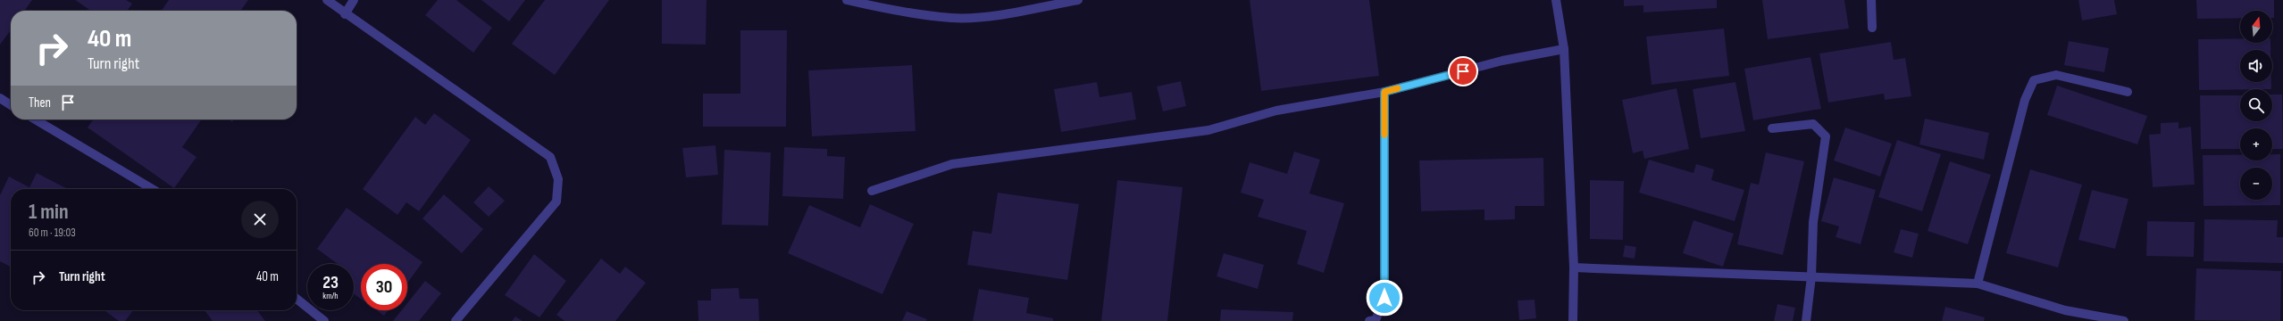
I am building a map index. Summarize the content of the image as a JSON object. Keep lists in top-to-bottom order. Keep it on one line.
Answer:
{"north":"top","page":{"map_buttons":["+","−"],"turn":["40 m","Turn right"],"then":"Then","heading":["1 min","60 m · 19:03"],"list":[{"name":"Turn right","value":"40 m"}],"speed":"23 km/h","limit":"30"}}
